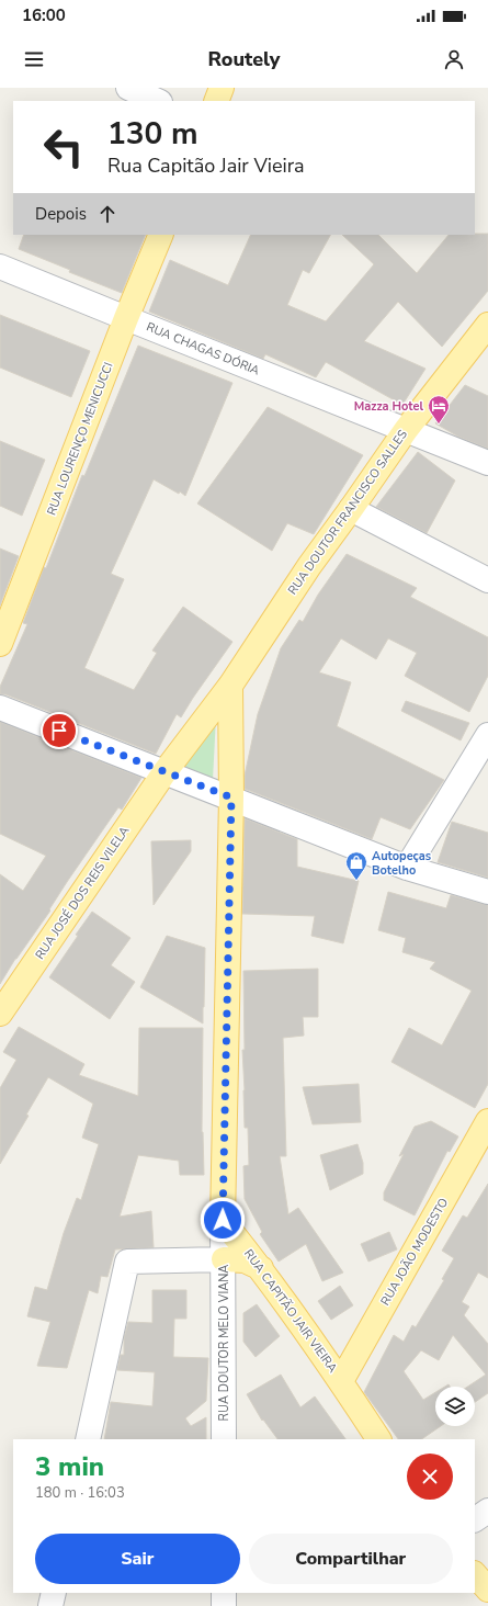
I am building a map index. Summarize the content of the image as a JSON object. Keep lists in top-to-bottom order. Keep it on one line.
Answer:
{"streets":{"main road":["RUA LOURENÇO MENICUCCI","RUA DOUTOR FRANCISCO SALLES","RUA JOSÉ DOS REIS VILELA","RUA JOÃO MODESTO","RUA CAPITÃO JAIR VIEIRA","RUA DOUTOR MELO VIANA"],"street":["RUA CHAGAS DÓRIA"]},"crossings":[["RUA CHAGAS DÓRIA","RUA LOURENÇO MENICUCCI"],["RUA CHAGAS DÓRIA","RUA DOUTOR FRANCISCO SALLES"],["RUA DOUTOR FRANCISCO SALLES","RUA JOSÉ DOS REIS VILELA"],["RUA JOÃO MODESTO","RUA CAPITÃO JAIR VIEIRA"],["RUA CAPITÃO JAIR VIEIRA","RUA DOUTOR MELO VIANA"]],"places":{"hotel":["Mazza Hotel"],"shop":["Autopeças Botelho"]},"page":{"status":"16:00","header":"Routely","turn":["130 m","Rua Capitão Jair Vieira"],"then":"Depois","heading":["3 min","180 m · 16:03"],"buttons":["Sair","Compartilhar"]}}
